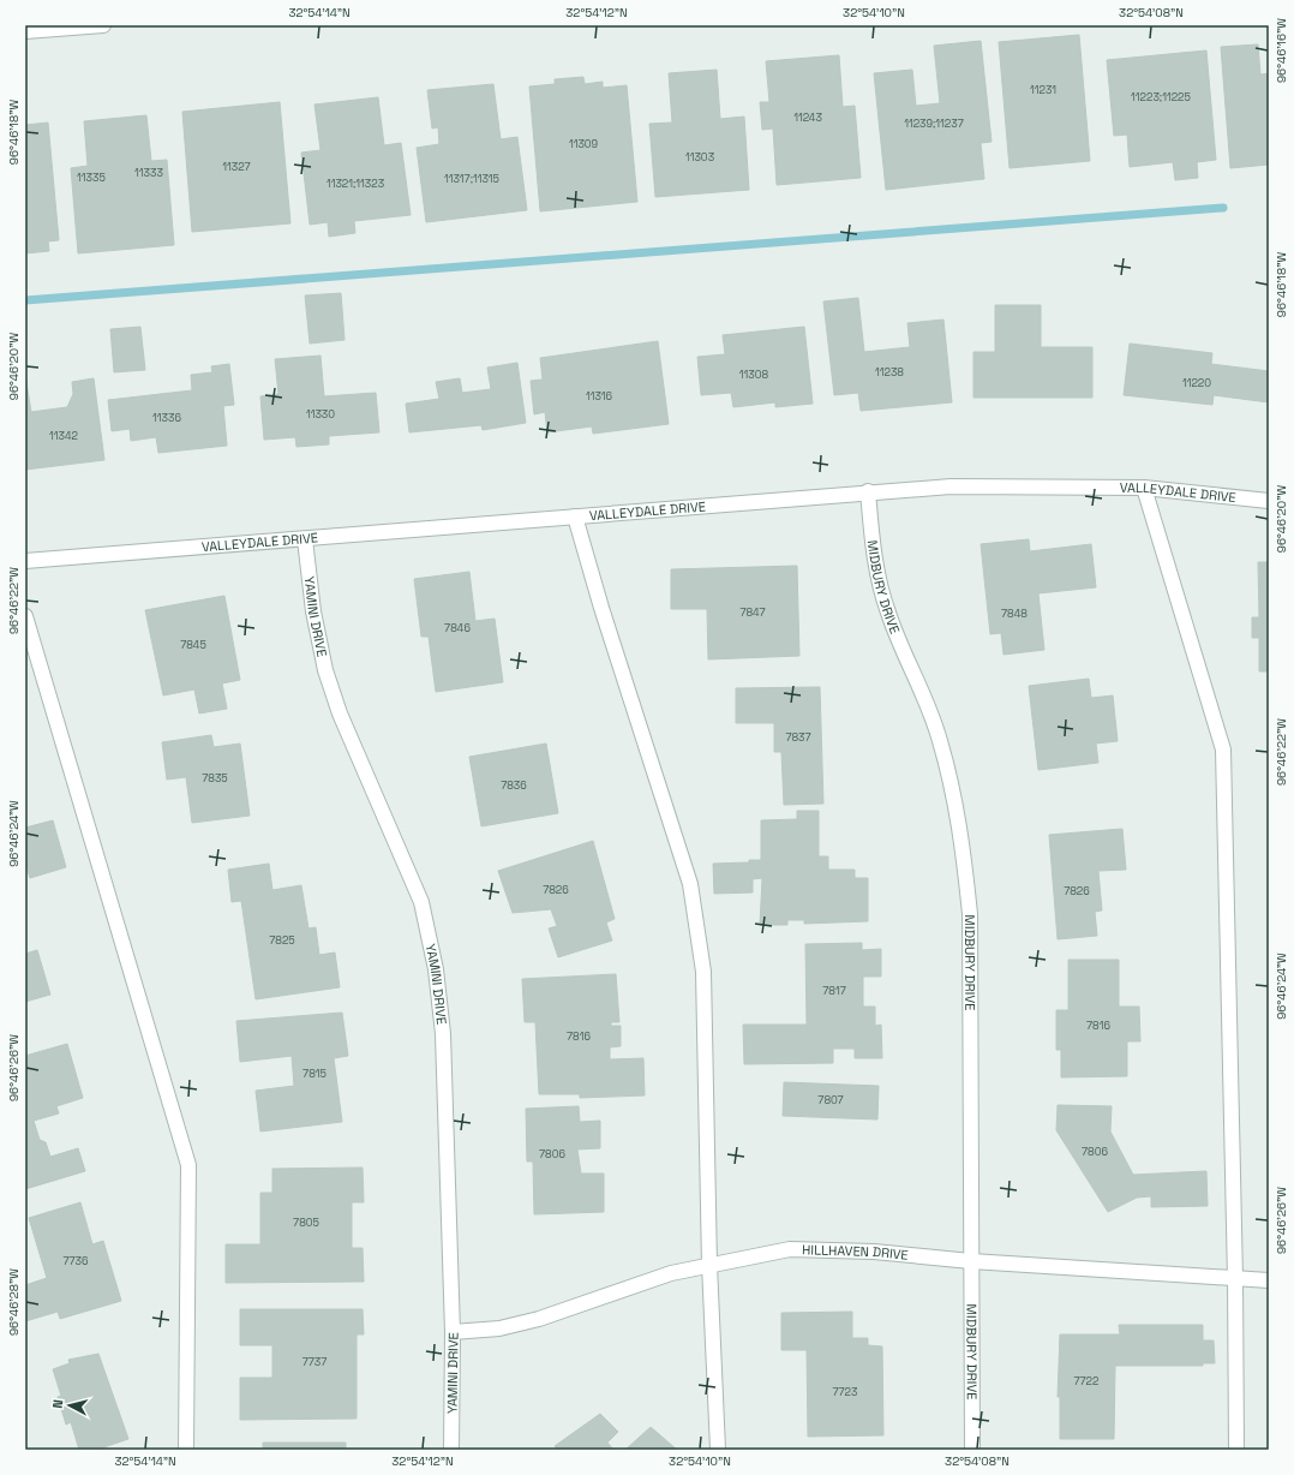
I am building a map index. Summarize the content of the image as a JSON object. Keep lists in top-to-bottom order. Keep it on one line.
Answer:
{"streets":{"street":["VALLEYDALE DRIVE","MIDBURY DRIVE","YAMINI DRIVE","HILLHAVEN DRIVE"]},"crossings":[["VALLEYDALE DRIVE","MIDBURY DRIVE"],["VALLEYDALE DRIVE","YAMINI DRIVE"],["MIDBURY DRIVE","HILLHAVEN DRIVE"],["YAMINI DRIVE","HILLHAVEN DRIVE"]],"house_numbers":["11231","11223;11225","11243","11239;11237","11309","11303","11327","11333","11335","11317;11315","11321;11323","11238","11308","11220","11316","11330","11336","11342","7847","7848","7846","7845","7837","7835","7836","7826","7826","7825","7817","7816","7816","7815","7807","7806","7806","7805","7736","7737","7722","7723"],"north":"left","coordinates":["32°54'14\"N","32°54'12\"N","32°54'10\"N","32°54'08\"N","96°46'16\"W","96°46'18\"W","96°46'20\"W","96°46'22\"W","96°46'24\"W","96°46'26\"W","96°46'28\"W"]}
